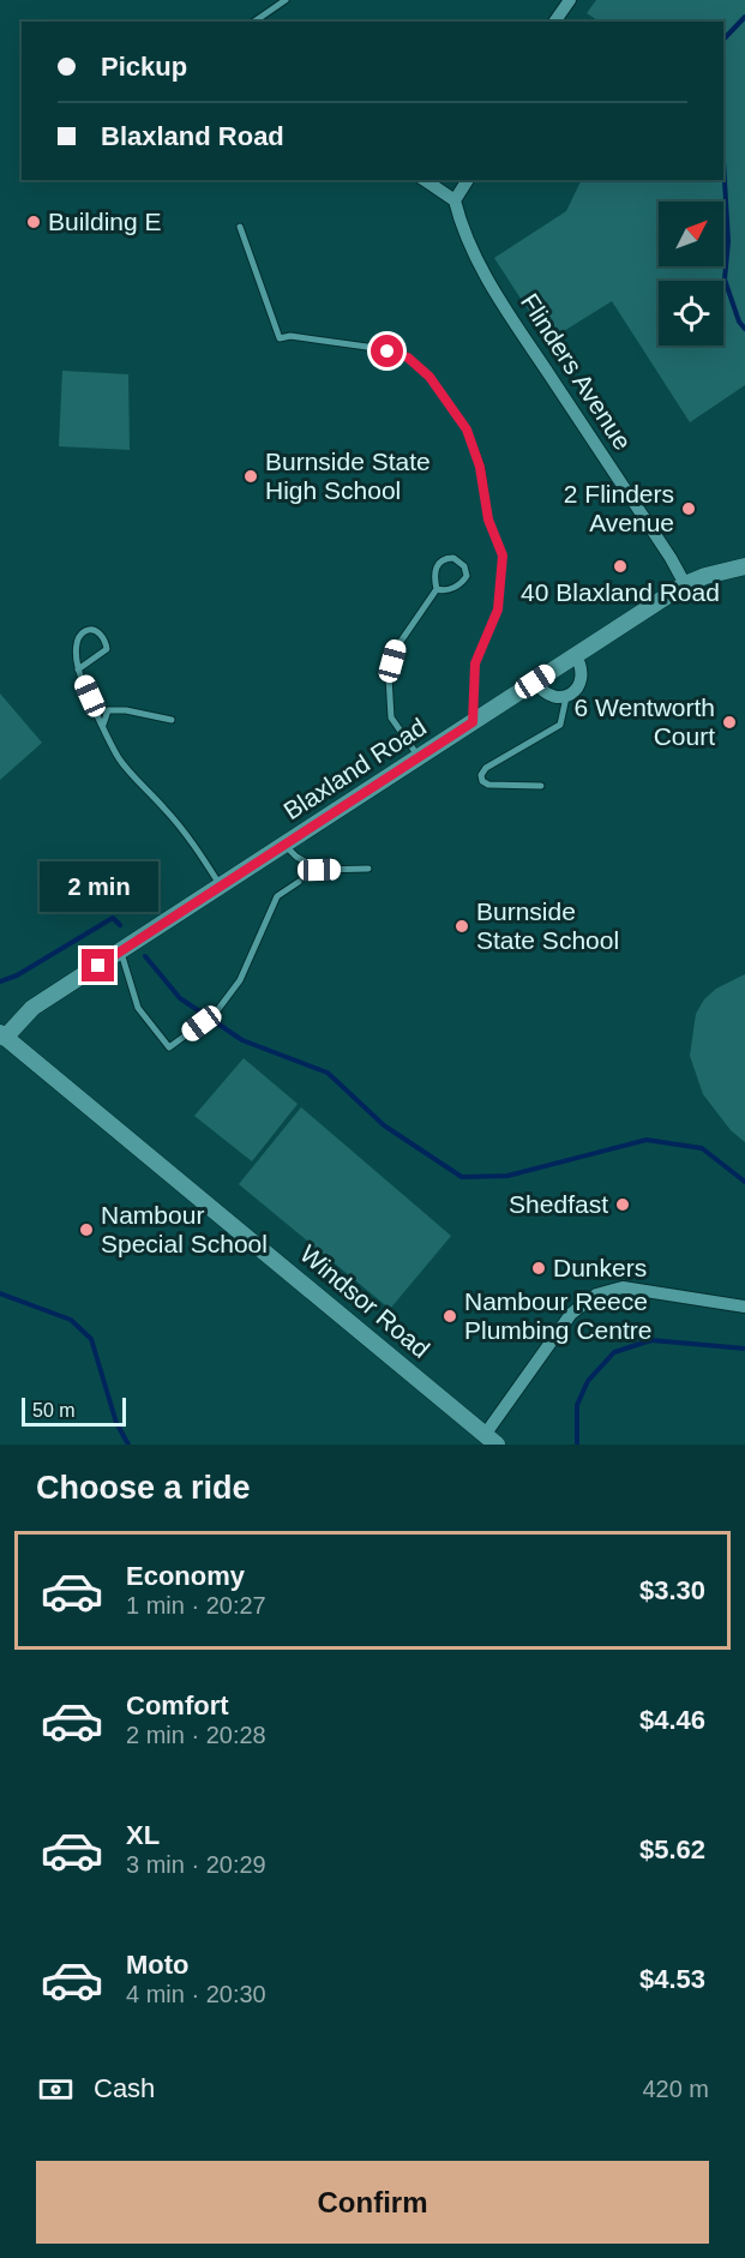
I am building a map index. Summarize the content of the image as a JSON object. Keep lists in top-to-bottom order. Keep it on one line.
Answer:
{"streets":{"street":["Flinders Avenue","Blaxland Road","Windsor Road"]},"crossings":[["Flinders Avenue","Blaxland Road"],["Blaxland Road","Windsor Road"]],"places":["Building E","Burnside State High School","2 Flinders Avenue","40 Blaxland Road","6 Wentworth Court","Burnside State School","Shedfast","Nambour Special School","Dunkers","Nambour Reece Plumbing Centre"],"scale_bar":"50 m","north":"top right","page":{"banner":["Pickup","Blaxland Road"],"bubble":"2 min","scale":"50 m","heading":"Choose a ride","list":[{"name":"Economy","note":"1 min · 20:27","value":"$3.30"},{"name":"Comfort","note":"2 min · 20:28","value":"$4.46"},{"name":"XL","note":"3 min · 20:29","value":"$5.62"},{"name":"Moto","note":"4 min · 20:30","value":"$4.53"}],"pay":["Cash","420 m"],"buttons":"Confirm"}}
